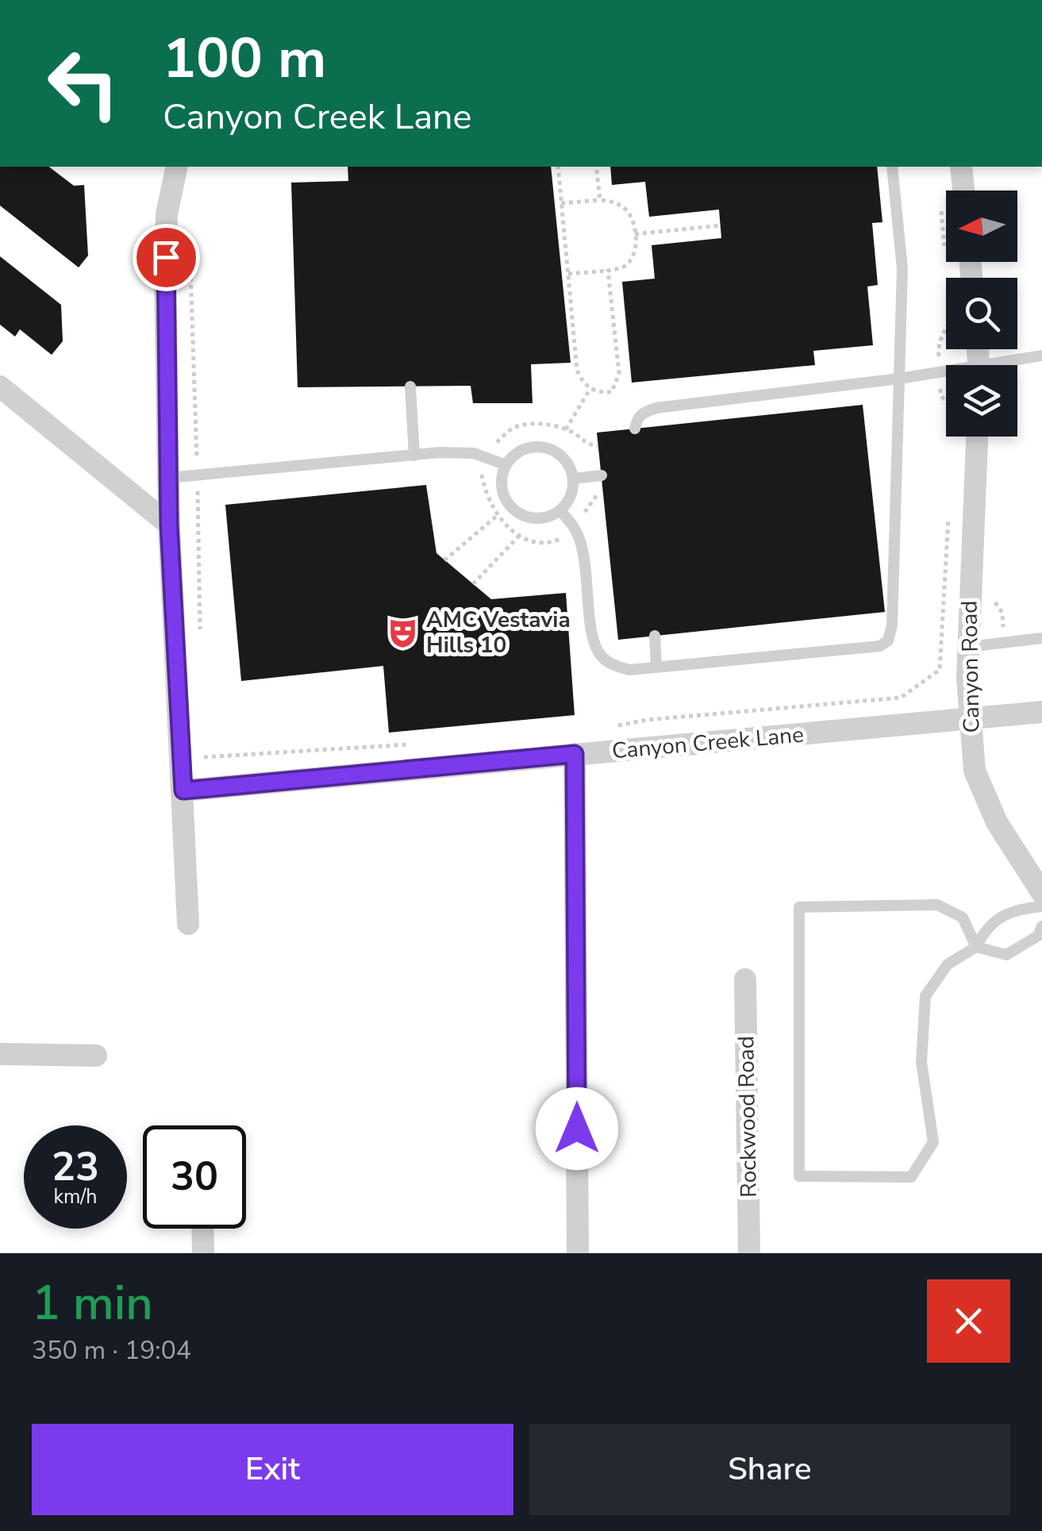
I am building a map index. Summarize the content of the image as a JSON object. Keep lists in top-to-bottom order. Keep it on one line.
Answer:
{"streets":{"street":["Canyon Road","Canyon Creek Lane","Rockwood Road"]},"crossings":[["Canyon Road","Canyon Creek Lane"]],"places":{"theatre":["AMC Vestavia Hills 10"]},"north":"left","page":{"turn":["100 m","Canyon Creek Lane"],"speed":"23 km/h","limit":"30","heading":["1 min","350 m · 19:04"],"buttons":["Exit","Share"]}}
